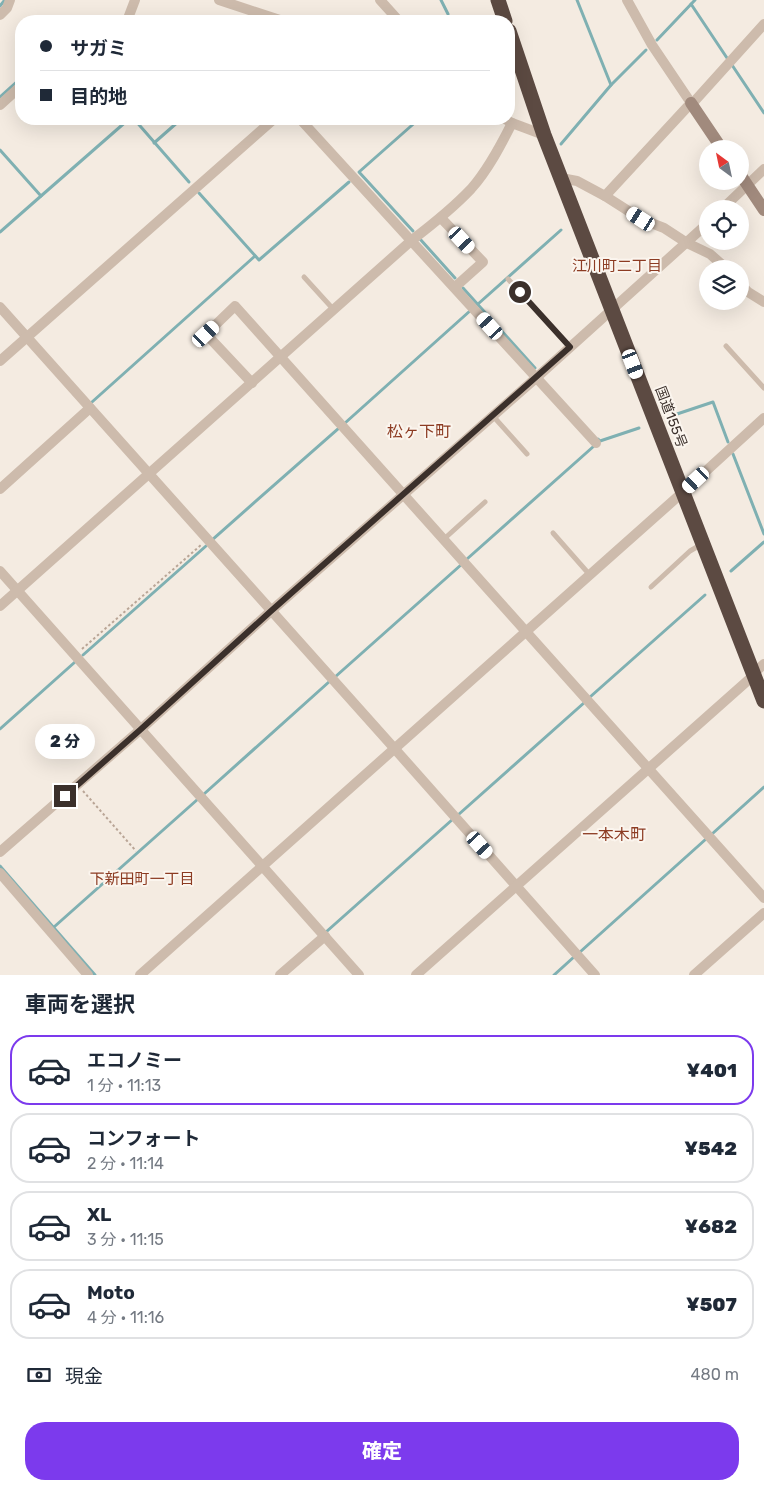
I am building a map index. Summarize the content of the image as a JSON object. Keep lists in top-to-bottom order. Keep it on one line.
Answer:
{"streets":{"highway":["国道155号"]},"districts":["江川町二丁目","松ヶ下町","一本木町","下新田町一丁目"],"north":"top left","page":{"banner":["サガミ","目的地"],"bubble":"2 分","heading":"車両を選択","list":[{"name":"エコノミー","note":"1 分 · 11:13","value":"¥401"},{"name":"コンフォート","note":"2 分 · 11:14","value":"¥542"},{"name":"XL","note":"3 分 · 11:15","value":"¥682"},{"name":"Moto","note":"4 分 · 11:16","value":"¥507"}],"pay":["現金","480 m"],"buttons":"確定"}}
